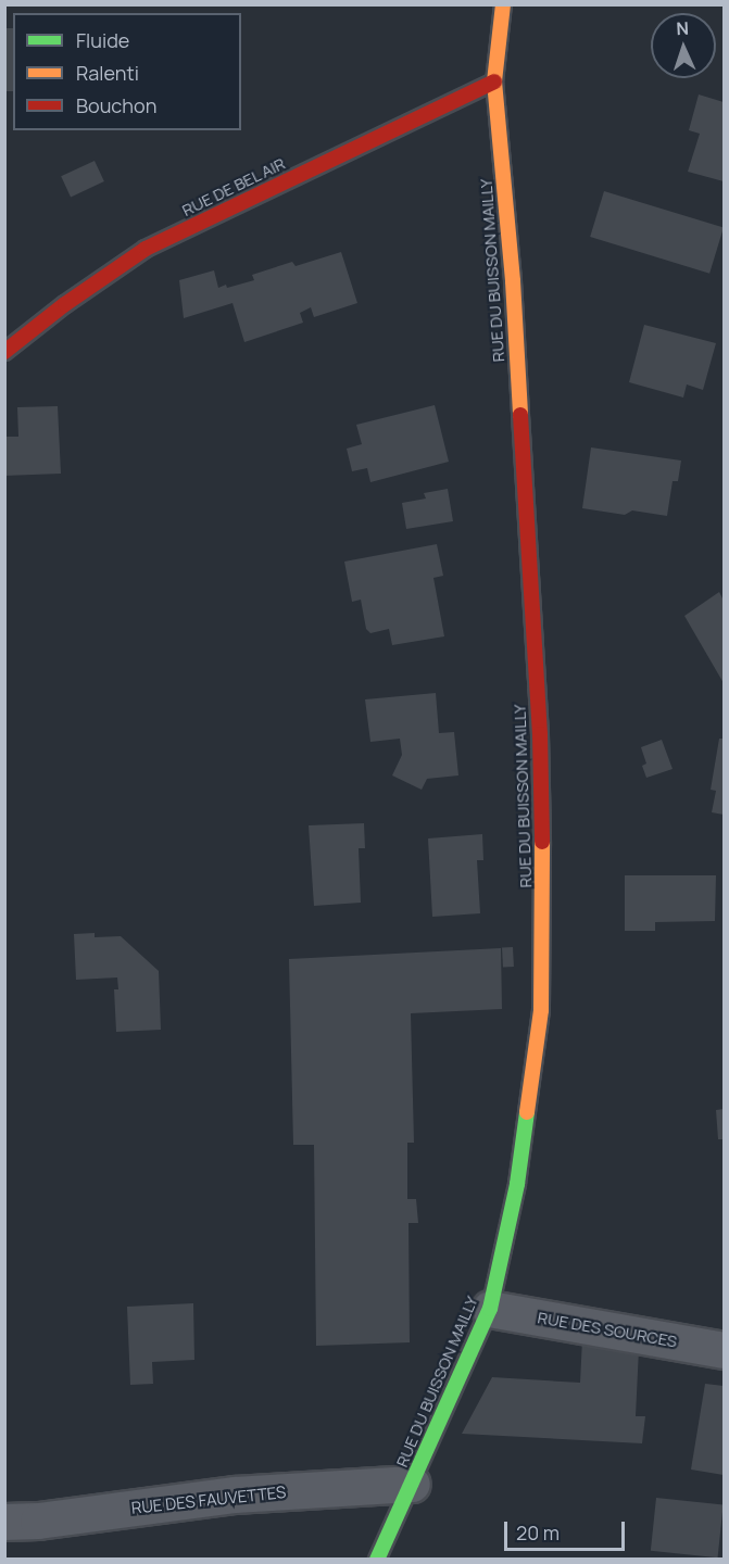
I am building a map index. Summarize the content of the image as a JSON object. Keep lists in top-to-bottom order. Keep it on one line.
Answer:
{"streets":{"street":["RUE DE BEL AIR","RUE DU BUISSON MAILLY","RUE DES SOURCES","RUE DES FAUVETTES"]},"crossings":[["RUE DE BEL AIR","RUE DU BUISSON MAILLY"],["RUE DU BUISSON MAILLY","RUE DES SOURCES"],["RUE DU BUISSON MAILLY","RUE DES FAUVETTES"]],"legend":["Fluide","Ralenti","Bouchon"],"scale_bar":"20 m","north":"top"}
